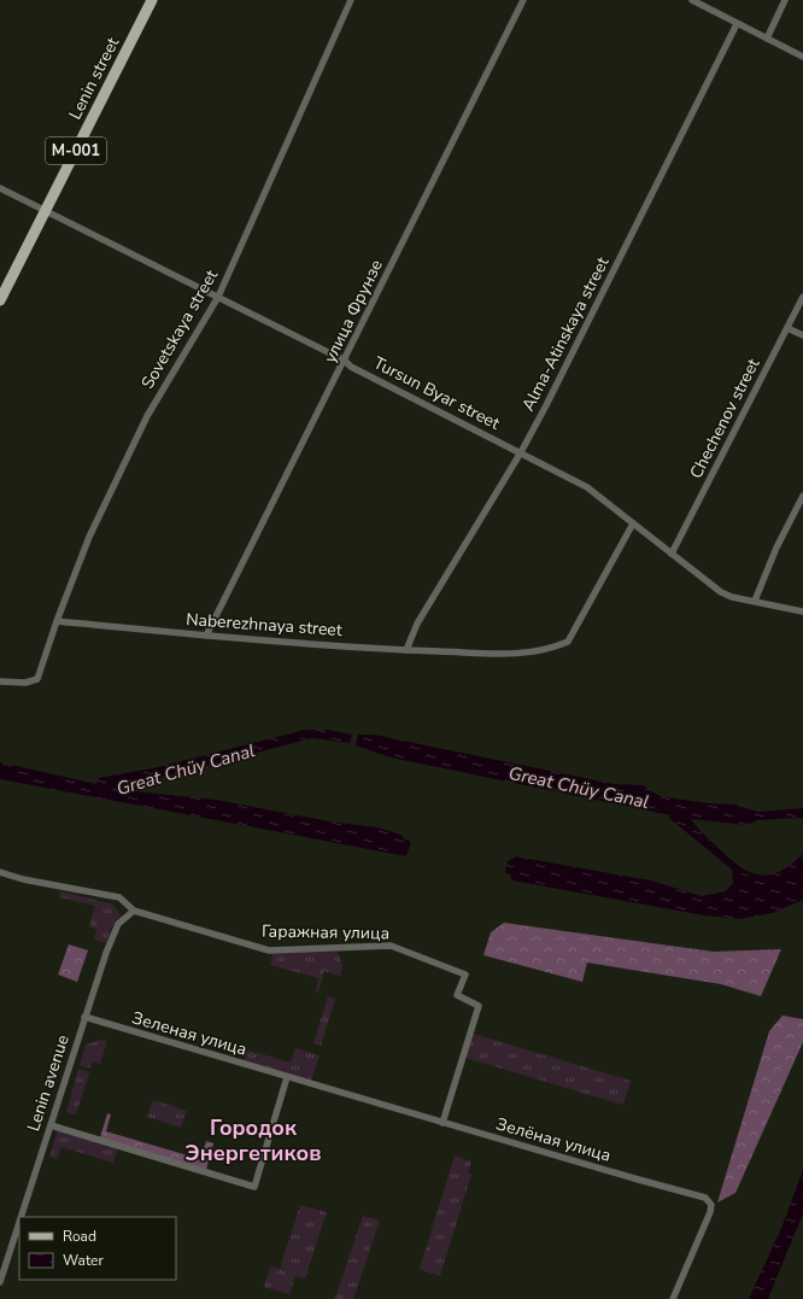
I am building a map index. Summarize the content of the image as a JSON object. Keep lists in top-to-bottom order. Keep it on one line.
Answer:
{"streets":{"main road":["Lenin street","М-001"],"street":["улица Фрунзе","Sovetskaya street","Alma-Atinskaya street","Tursun Byar street","Chechenov street","Naberezhnaya street","Гаражная улица","Зеленая улица","Lenin avenue","Зелёная улица"]},"crossings":[["Lenin street","Tursun Byar street"],["улица Фрунзе","Tursun Byar street"],["улица Фрунзе","Naberezhnaya street"],["Sovetskaya street","Tursun Byar street"],["Sovetskaya street","Naberezhnaya street"],["Alma-Atinskaya street","Tursun Byar street"],["Alma-Atinskaya street","Naberezhnaya street"],["Tursun Byar street","Chechenov street"],["Tursun Byar street","Naberezhnaya street"],["Гаражная улица","Lenin avenue"],["Гаражная улица","Зелёная улица"],["Зеленая улица","Lenin avenue"],["Зеленая улица","Зелёная улица"]],"districts":["Городок Энергетиков"],"water":["Great Chüy Canal"],"legend":["Road","Water"]}
